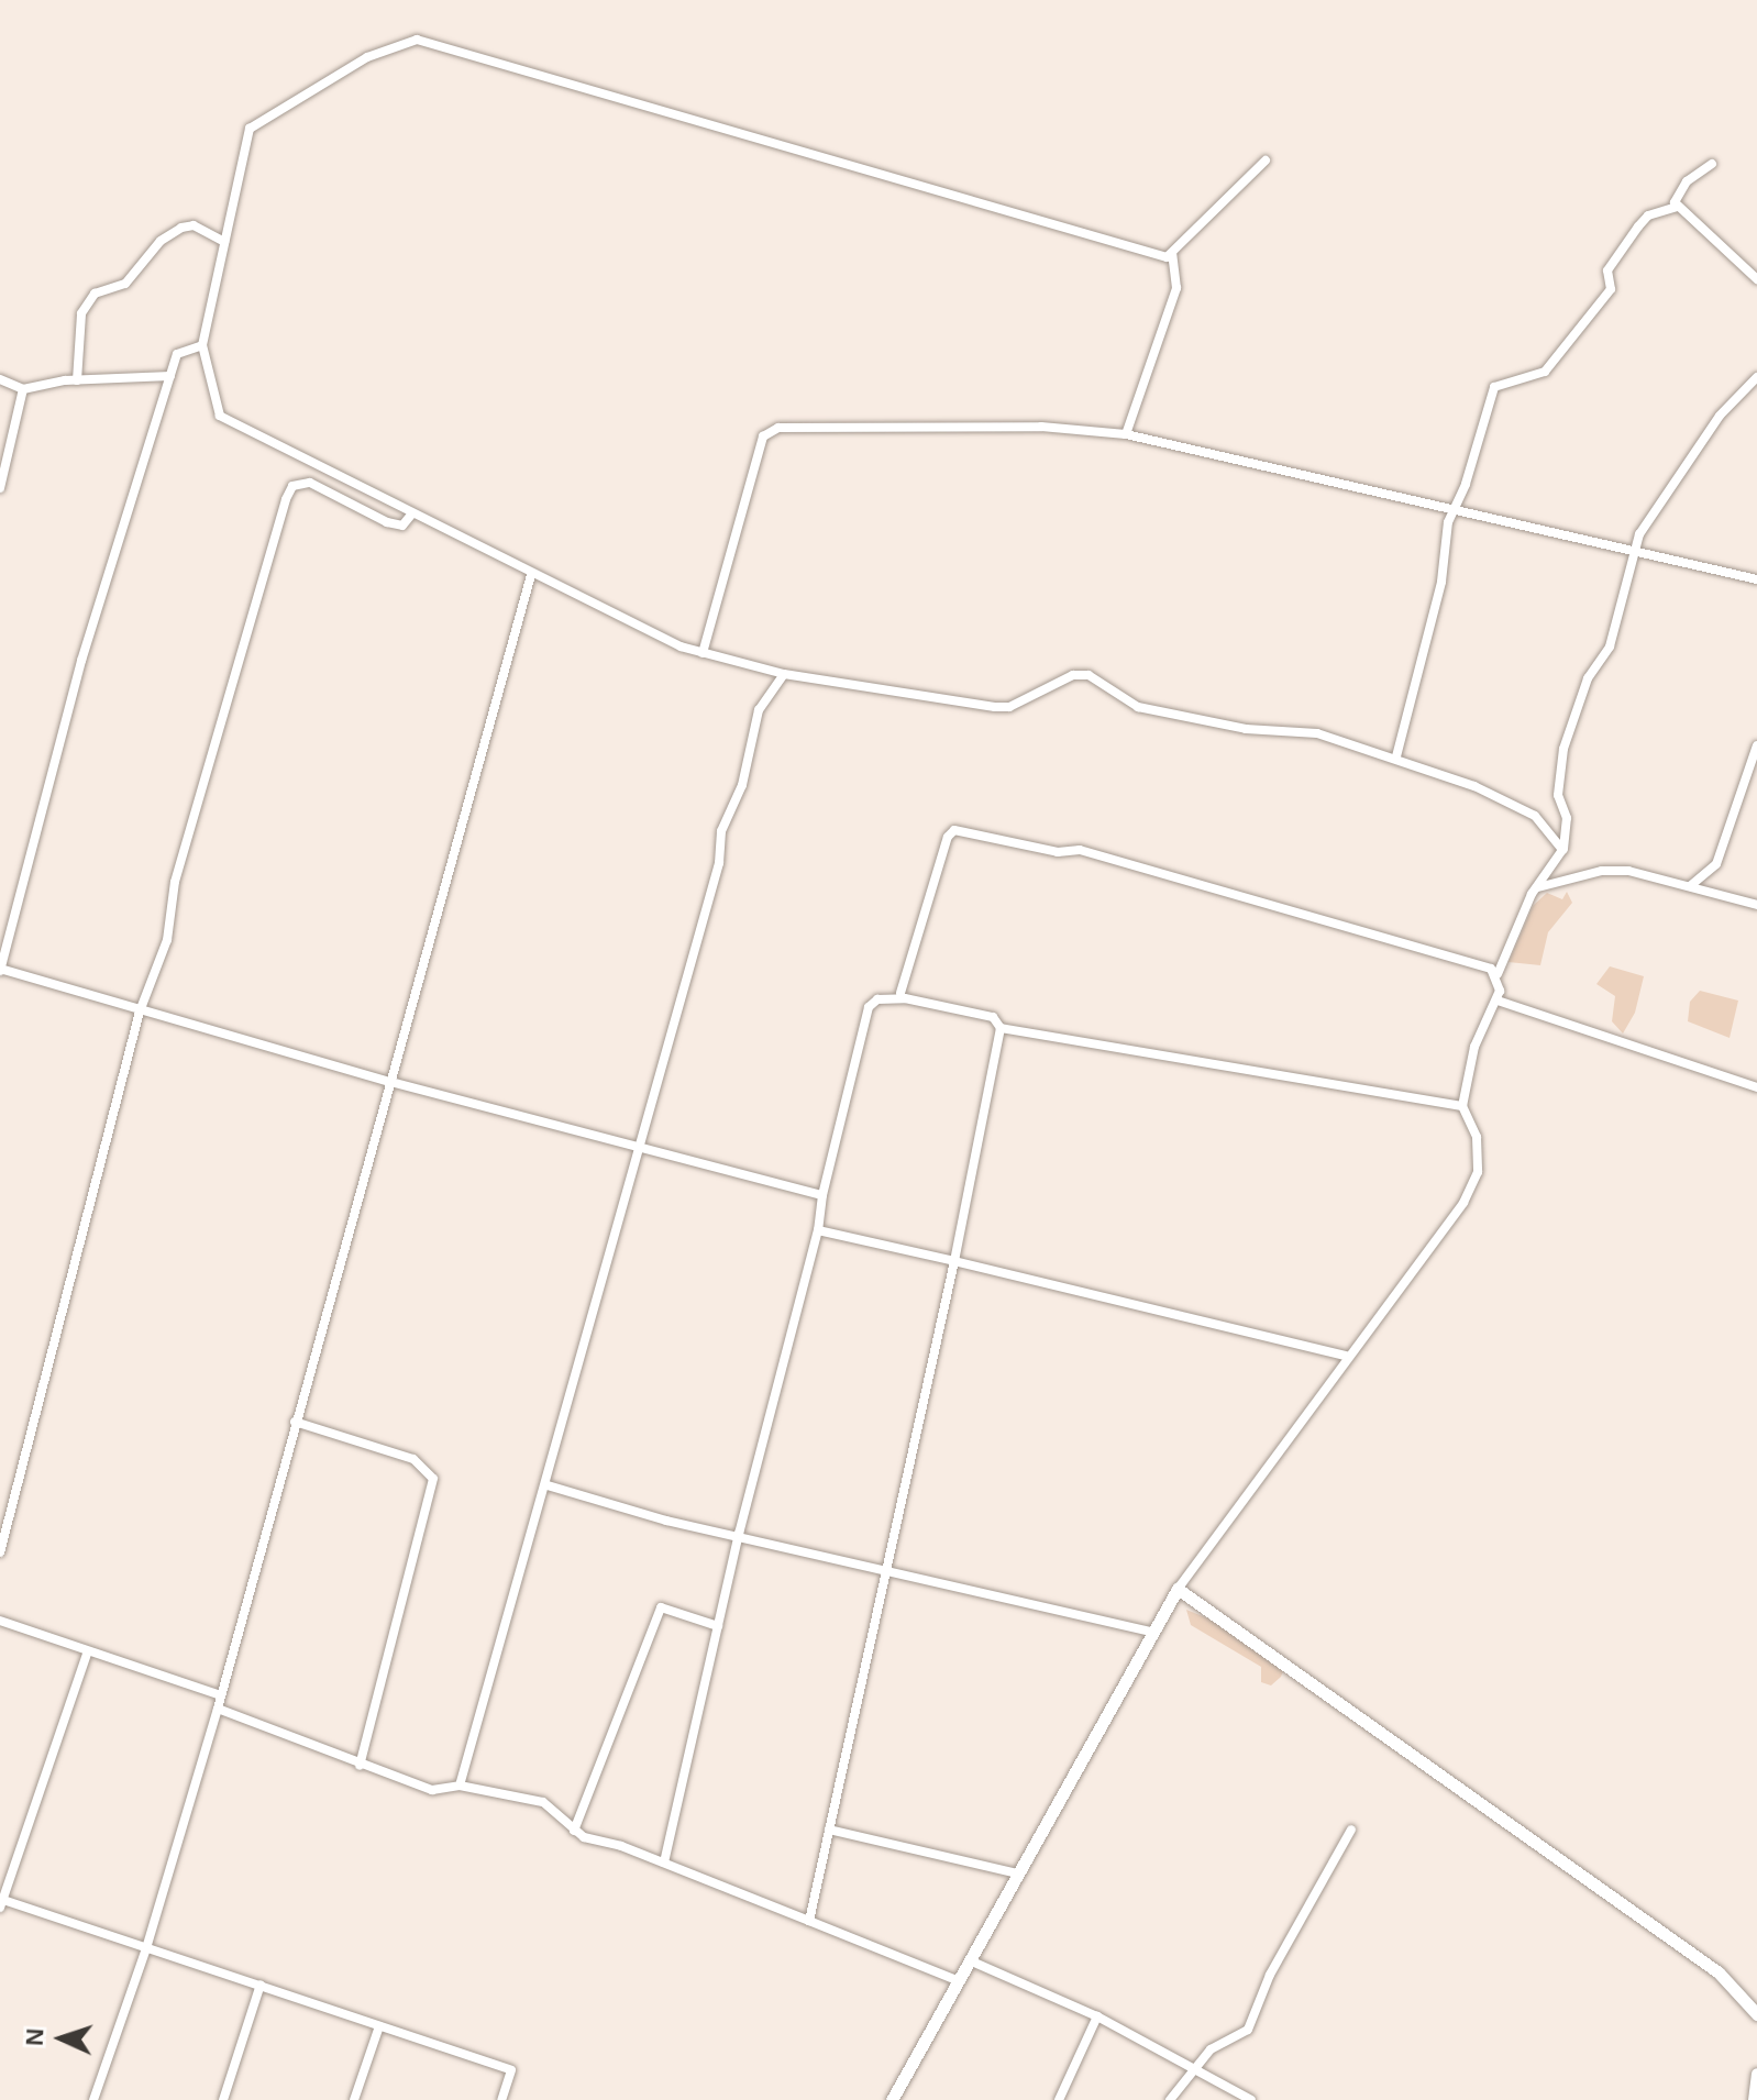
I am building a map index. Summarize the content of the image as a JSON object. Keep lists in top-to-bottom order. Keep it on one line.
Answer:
{"north":"left"}
